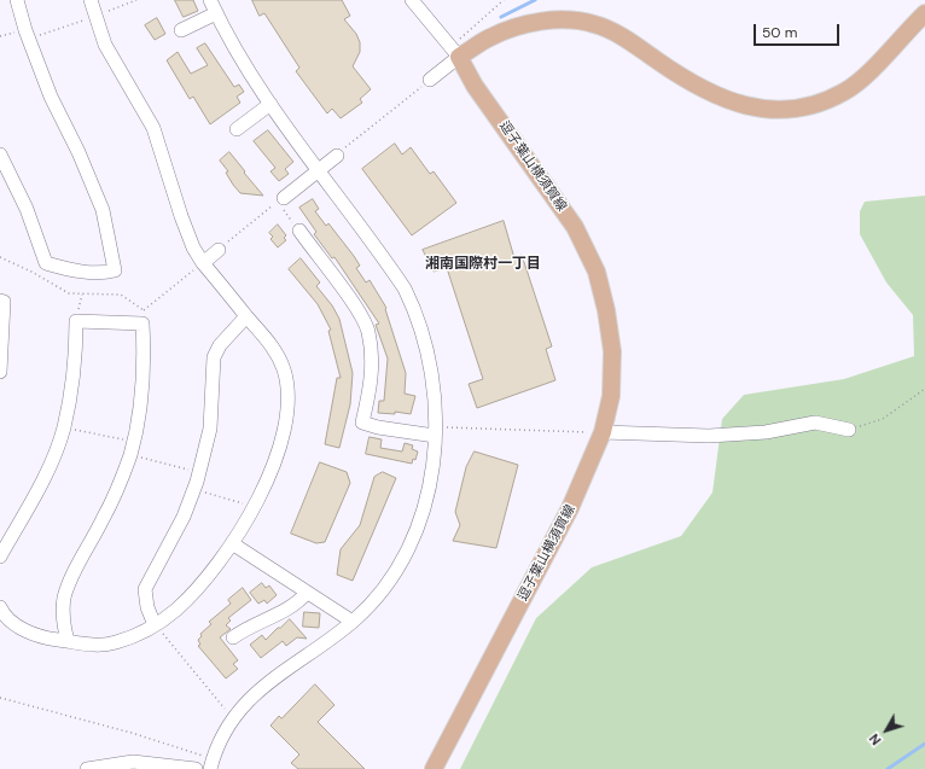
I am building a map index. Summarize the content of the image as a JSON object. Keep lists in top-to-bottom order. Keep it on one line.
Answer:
{"streets":{"main road":["逗子葉山横須賀線"]},"districts":["湘南国際村一丁目"],"scale_bar":"50 m","north":"bottom left"}
